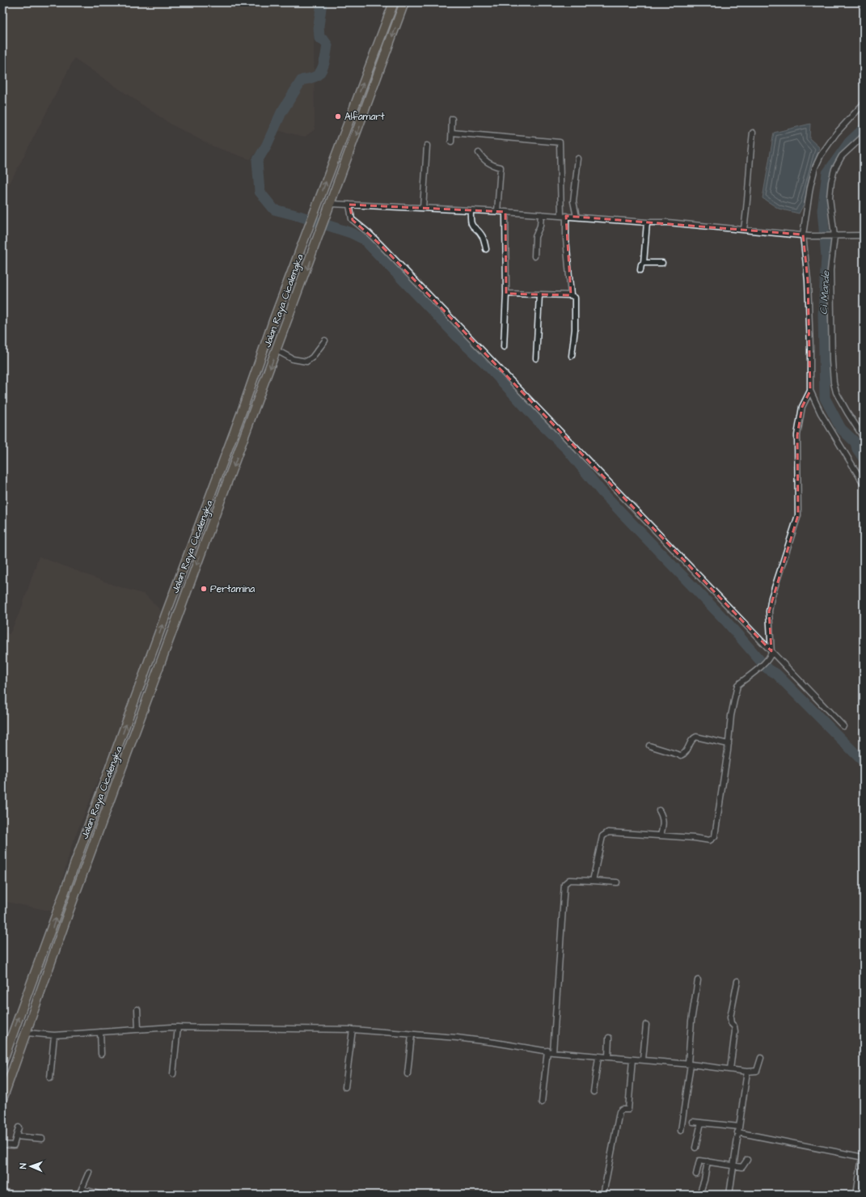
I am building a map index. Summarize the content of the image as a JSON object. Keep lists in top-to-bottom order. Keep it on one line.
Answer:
{"streets":{"highway":["Jalan Raya Cicalengka"]},"water":["Ci Mande"],"places":["Alfamart","Pertamina"],"north":"left"}
